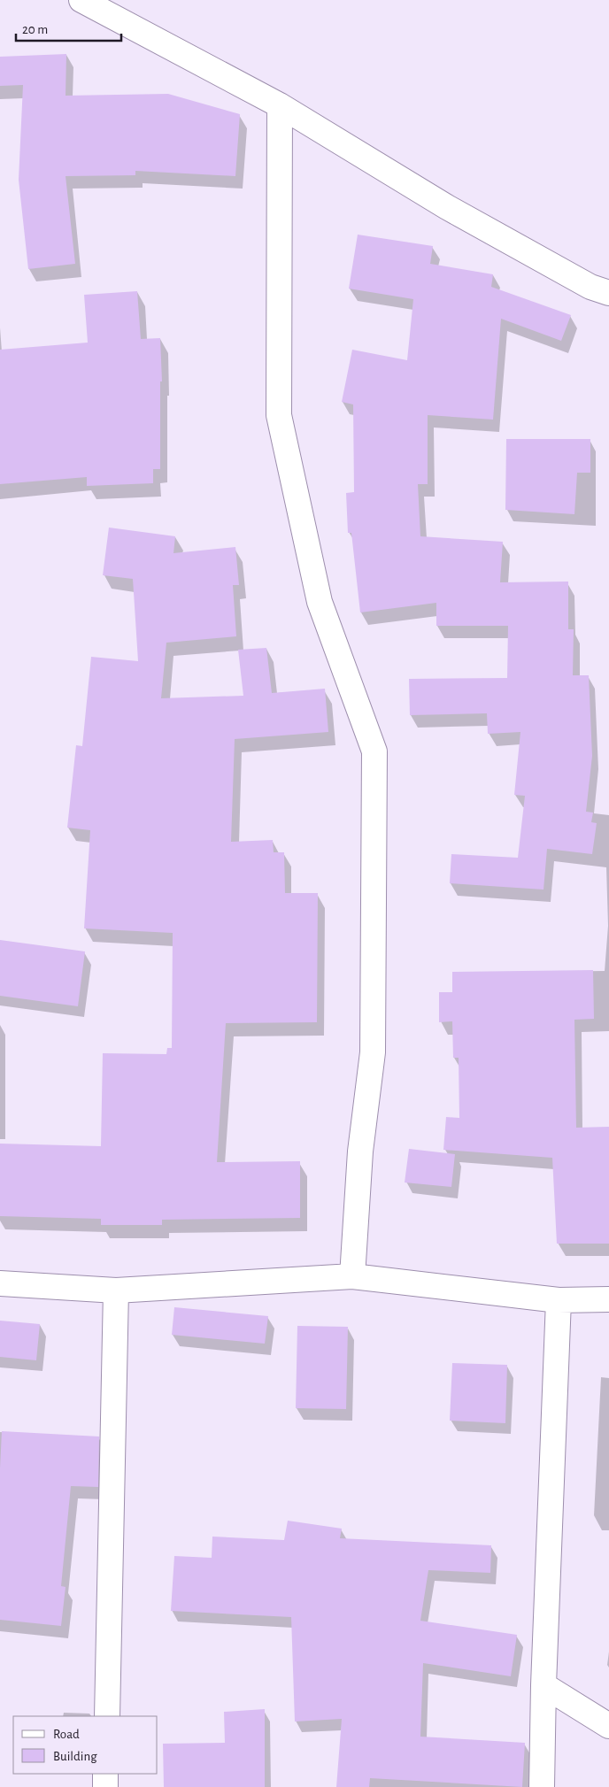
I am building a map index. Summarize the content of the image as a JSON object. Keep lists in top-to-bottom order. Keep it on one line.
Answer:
{"legend":["Road","Building"],"scale_bar":"20 m"}
